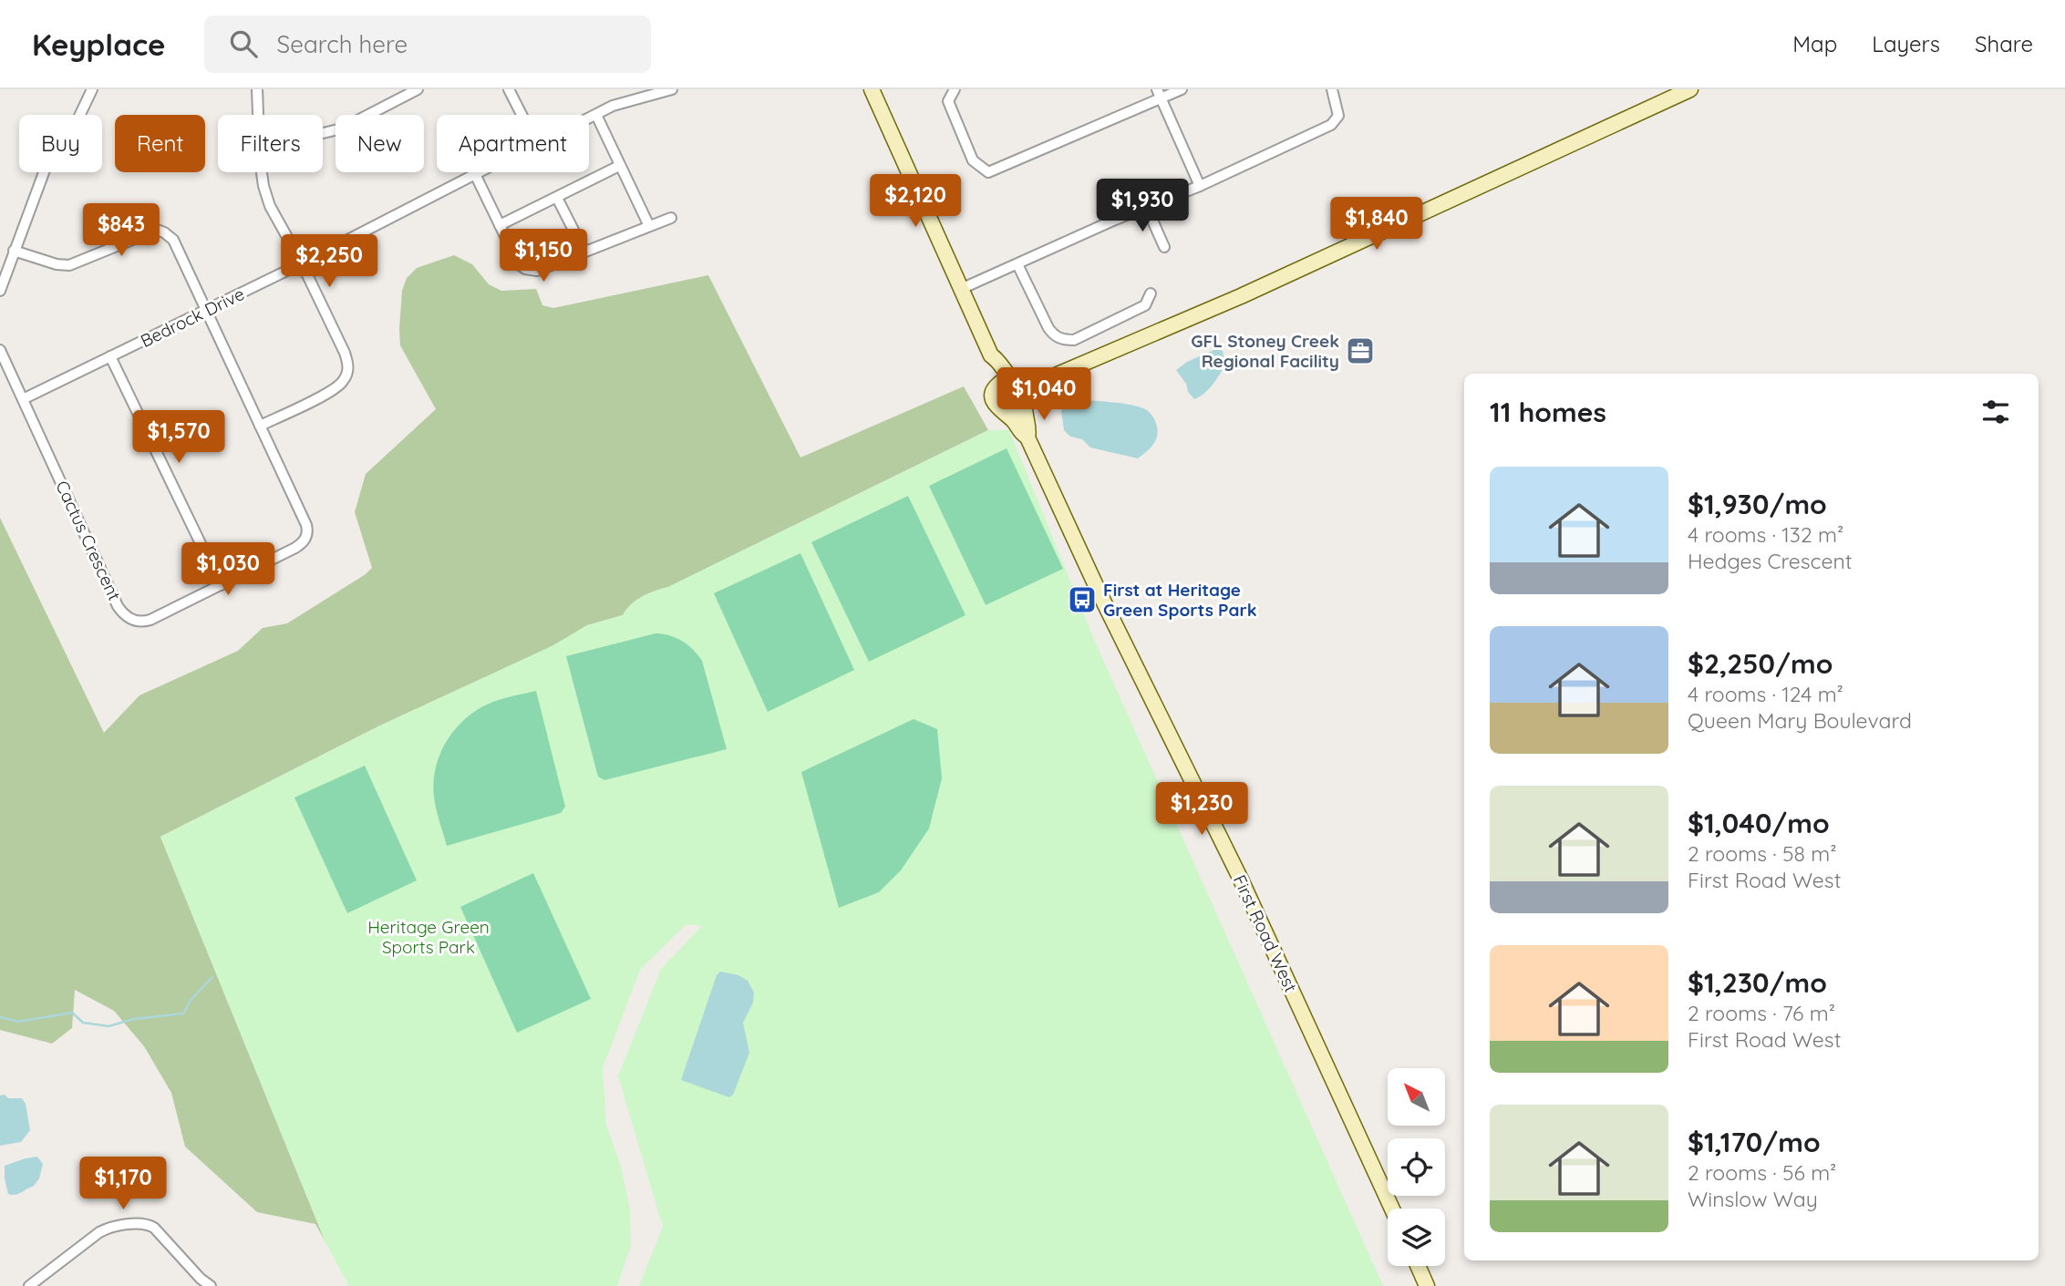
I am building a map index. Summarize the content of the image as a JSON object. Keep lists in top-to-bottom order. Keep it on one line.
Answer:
{"streets":{"street":["Bedrock Drive","Cactus Crescent","First Road West"]},"crossings":[["Bedrock Drive","Cactus Crescent"]],"parks":["Heritage Green Sports Park"],"places":{"office":["GFL Stoney Creek Regional Facility"],"bus stop":["First at Heritage Green Sports Park"]},"north":"top left","page":{"header":"Keyplace","search":"Search here","nav":["Map","Layers","Share"],"chip":["Buy","Rent","Filters","New","Apartment"],"price":["$2,120","$1,930","$1,840","$843","$1,150","$2,250","$1,040","$1,570","$1,030","$1,230","$1,170"],"heading":"11 homes","list":[{"name":"$1,930/mo","note":"4 rooms · 132 m² · Hedges Crescent"},{"name":"$2,250/mo","note":"4 rooms · 124 m² · Queen Mary Boulevard"},{"name":"$1,040/mo","note":"2 rooms · 58 m² · First Road West"},{"name":"$1,230/mo","note":"2 rooms · 76 m² · First Road West"},{"name":"$1,170/mo","note":"2 rooms · 56 m² · Winslow Way"}]}}
